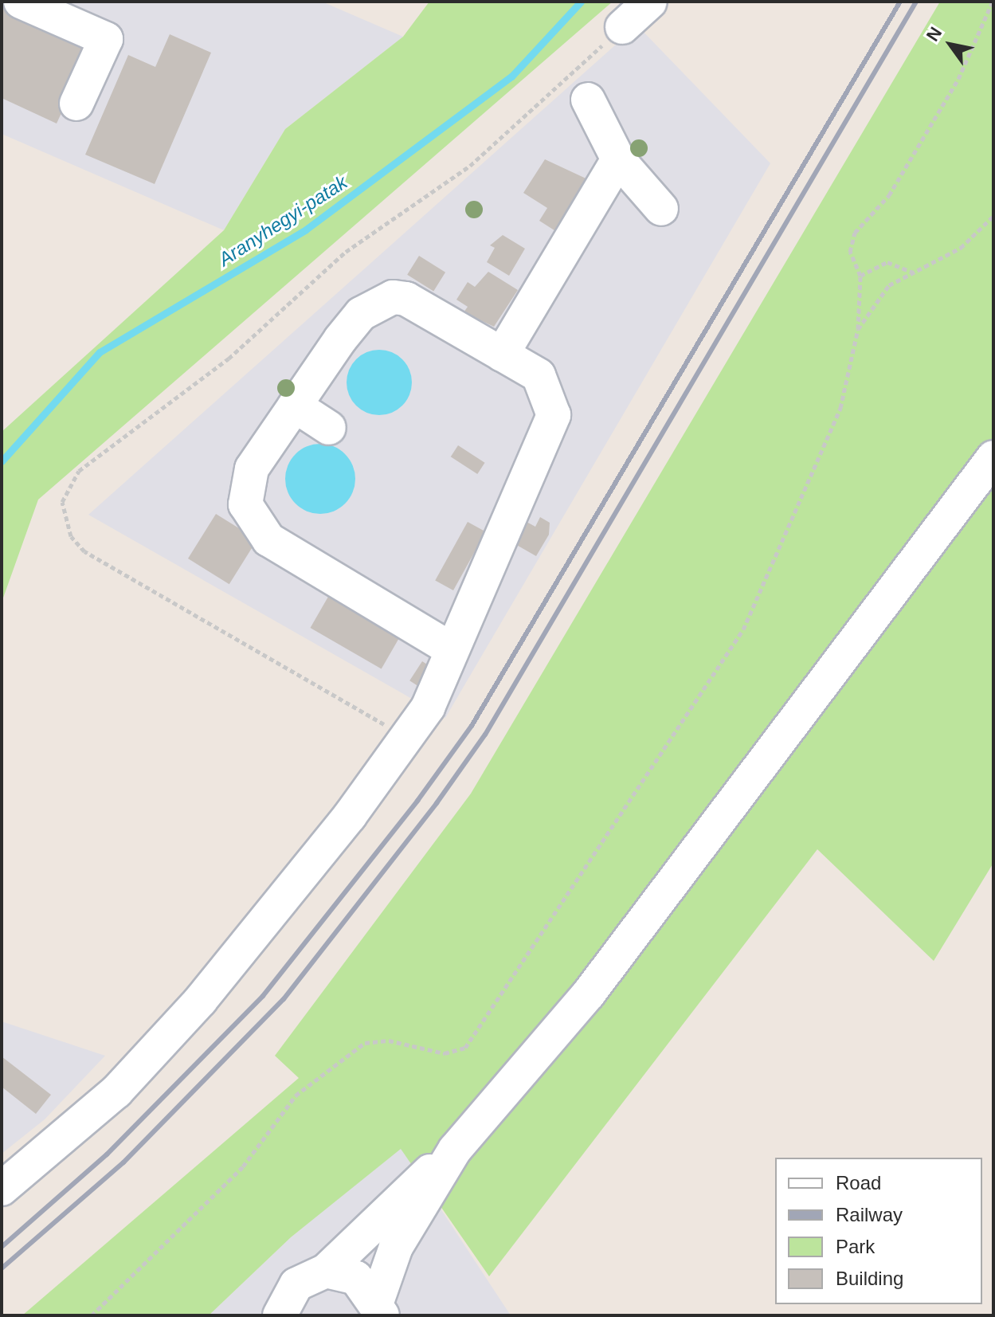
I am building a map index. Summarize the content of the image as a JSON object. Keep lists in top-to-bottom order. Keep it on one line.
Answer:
{"water":["Aranyhegyi-patak"],"legend":["Road","Railway","Park","Building"],"north":"top left"}
